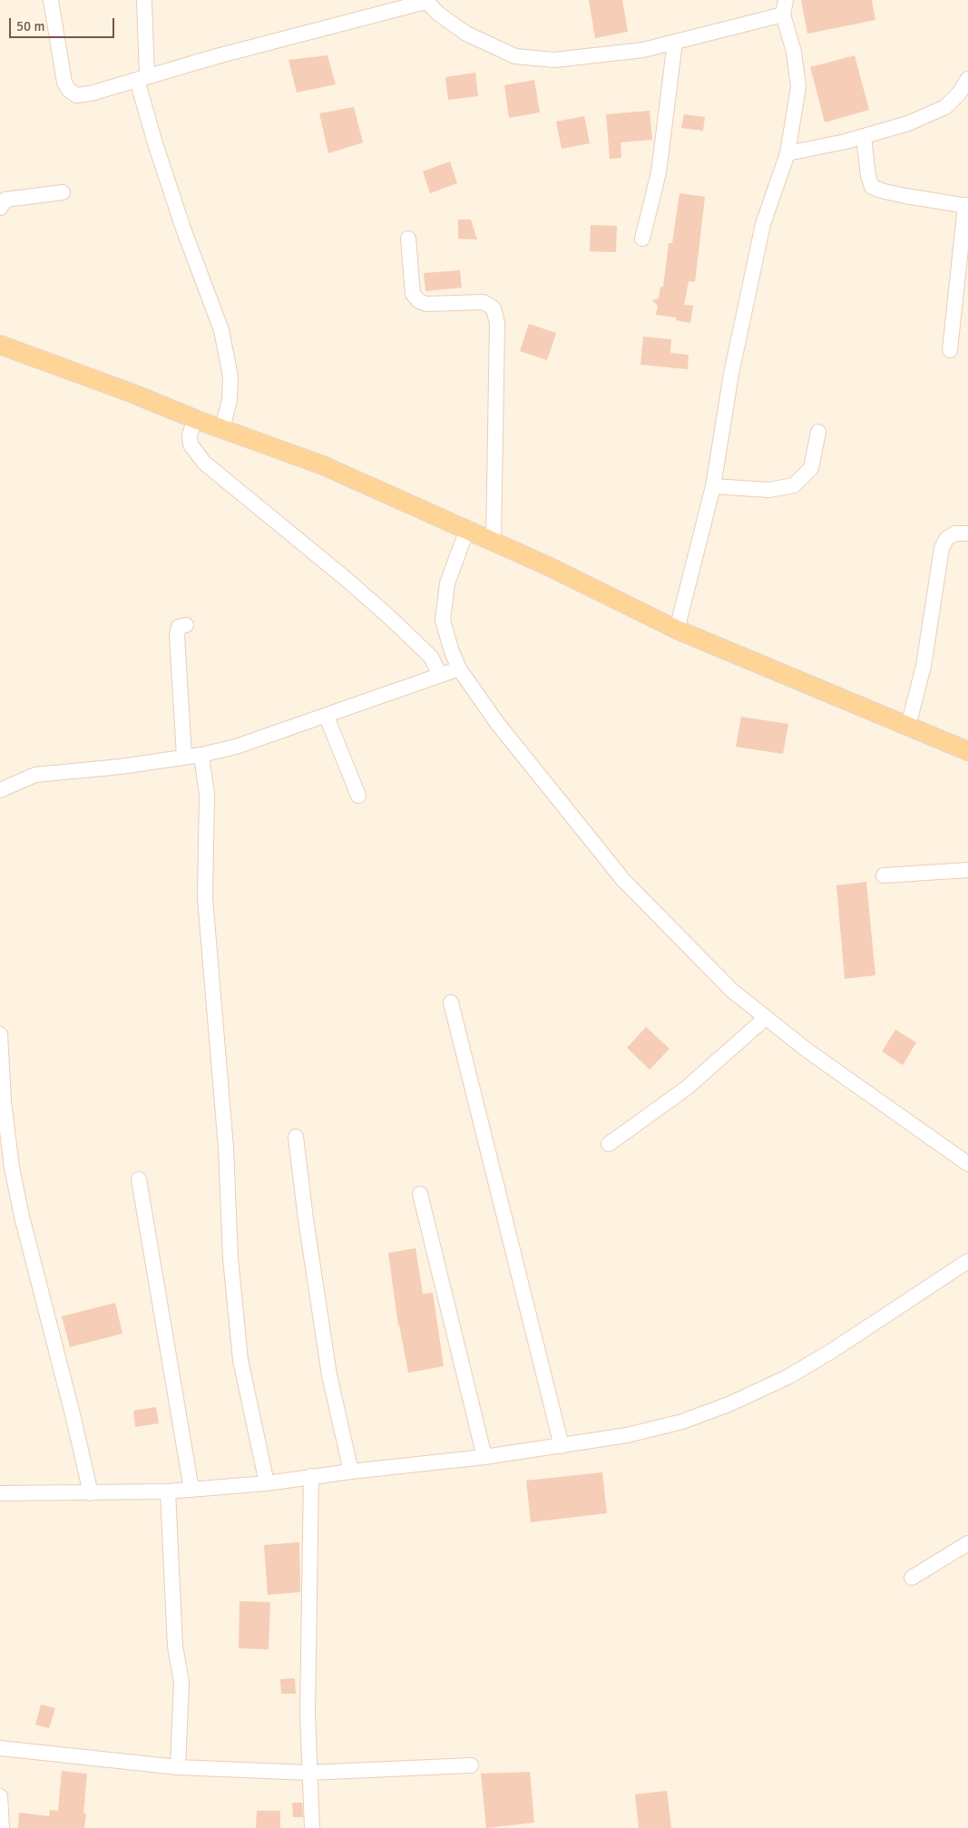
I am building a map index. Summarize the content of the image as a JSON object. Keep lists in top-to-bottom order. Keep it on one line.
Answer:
{"scale_bar":"50 m"}
